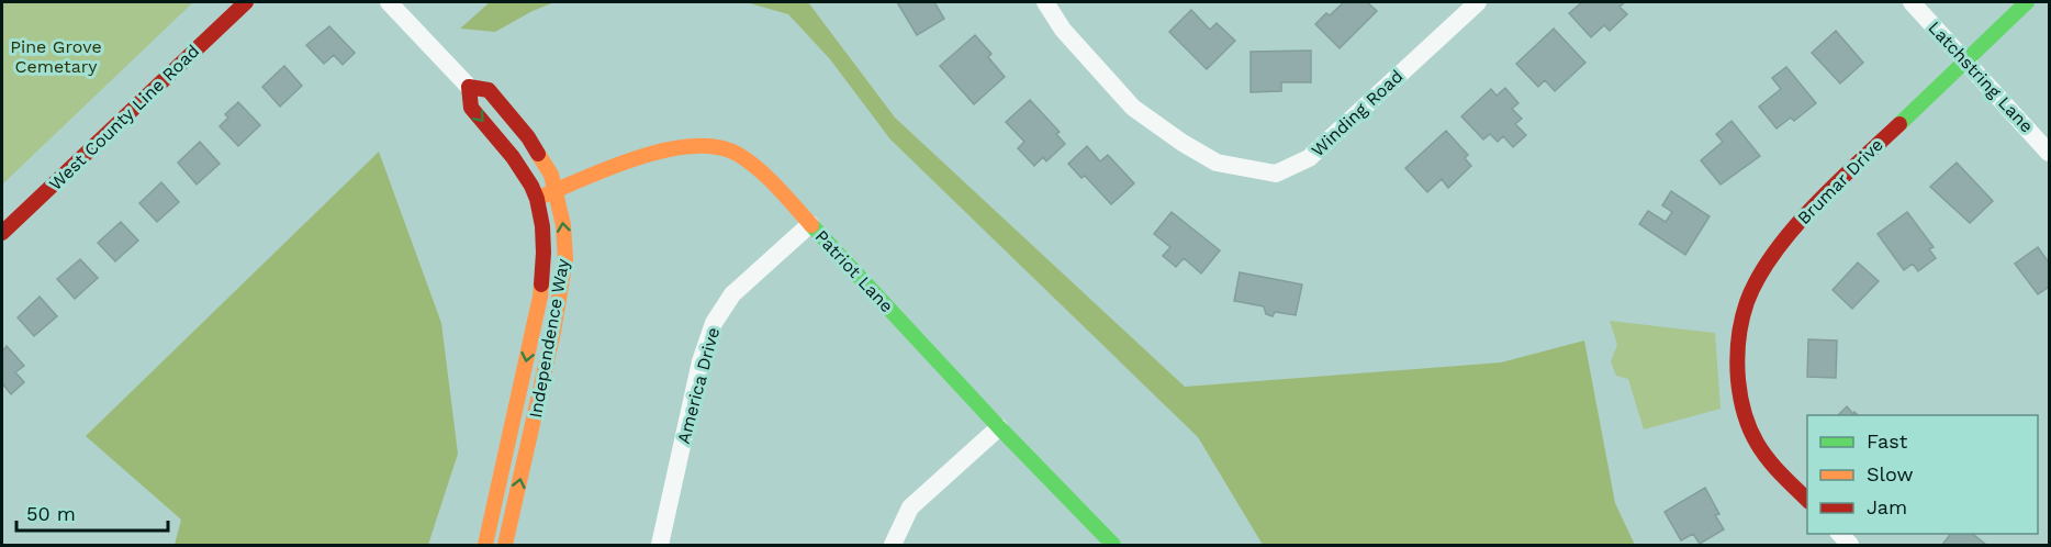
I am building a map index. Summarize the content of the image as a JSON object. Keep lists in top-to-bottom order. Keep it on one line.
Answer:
{"streets":{"street":["Latchstring Lane","Winding Road","West County Line Road","Brumar Drive","Patriot Lane","Independence Way","America Drive"]},"crossings":[["Latchstring Lane","Brumar Drive"],["Patriot Lane","Independence Way"],["Patriot Lane","America Drive"]],"parks":["Pine Grove Cemetary"],"legend":["Fast","Slow","Jam"],"scale_bar":"50 m"}
